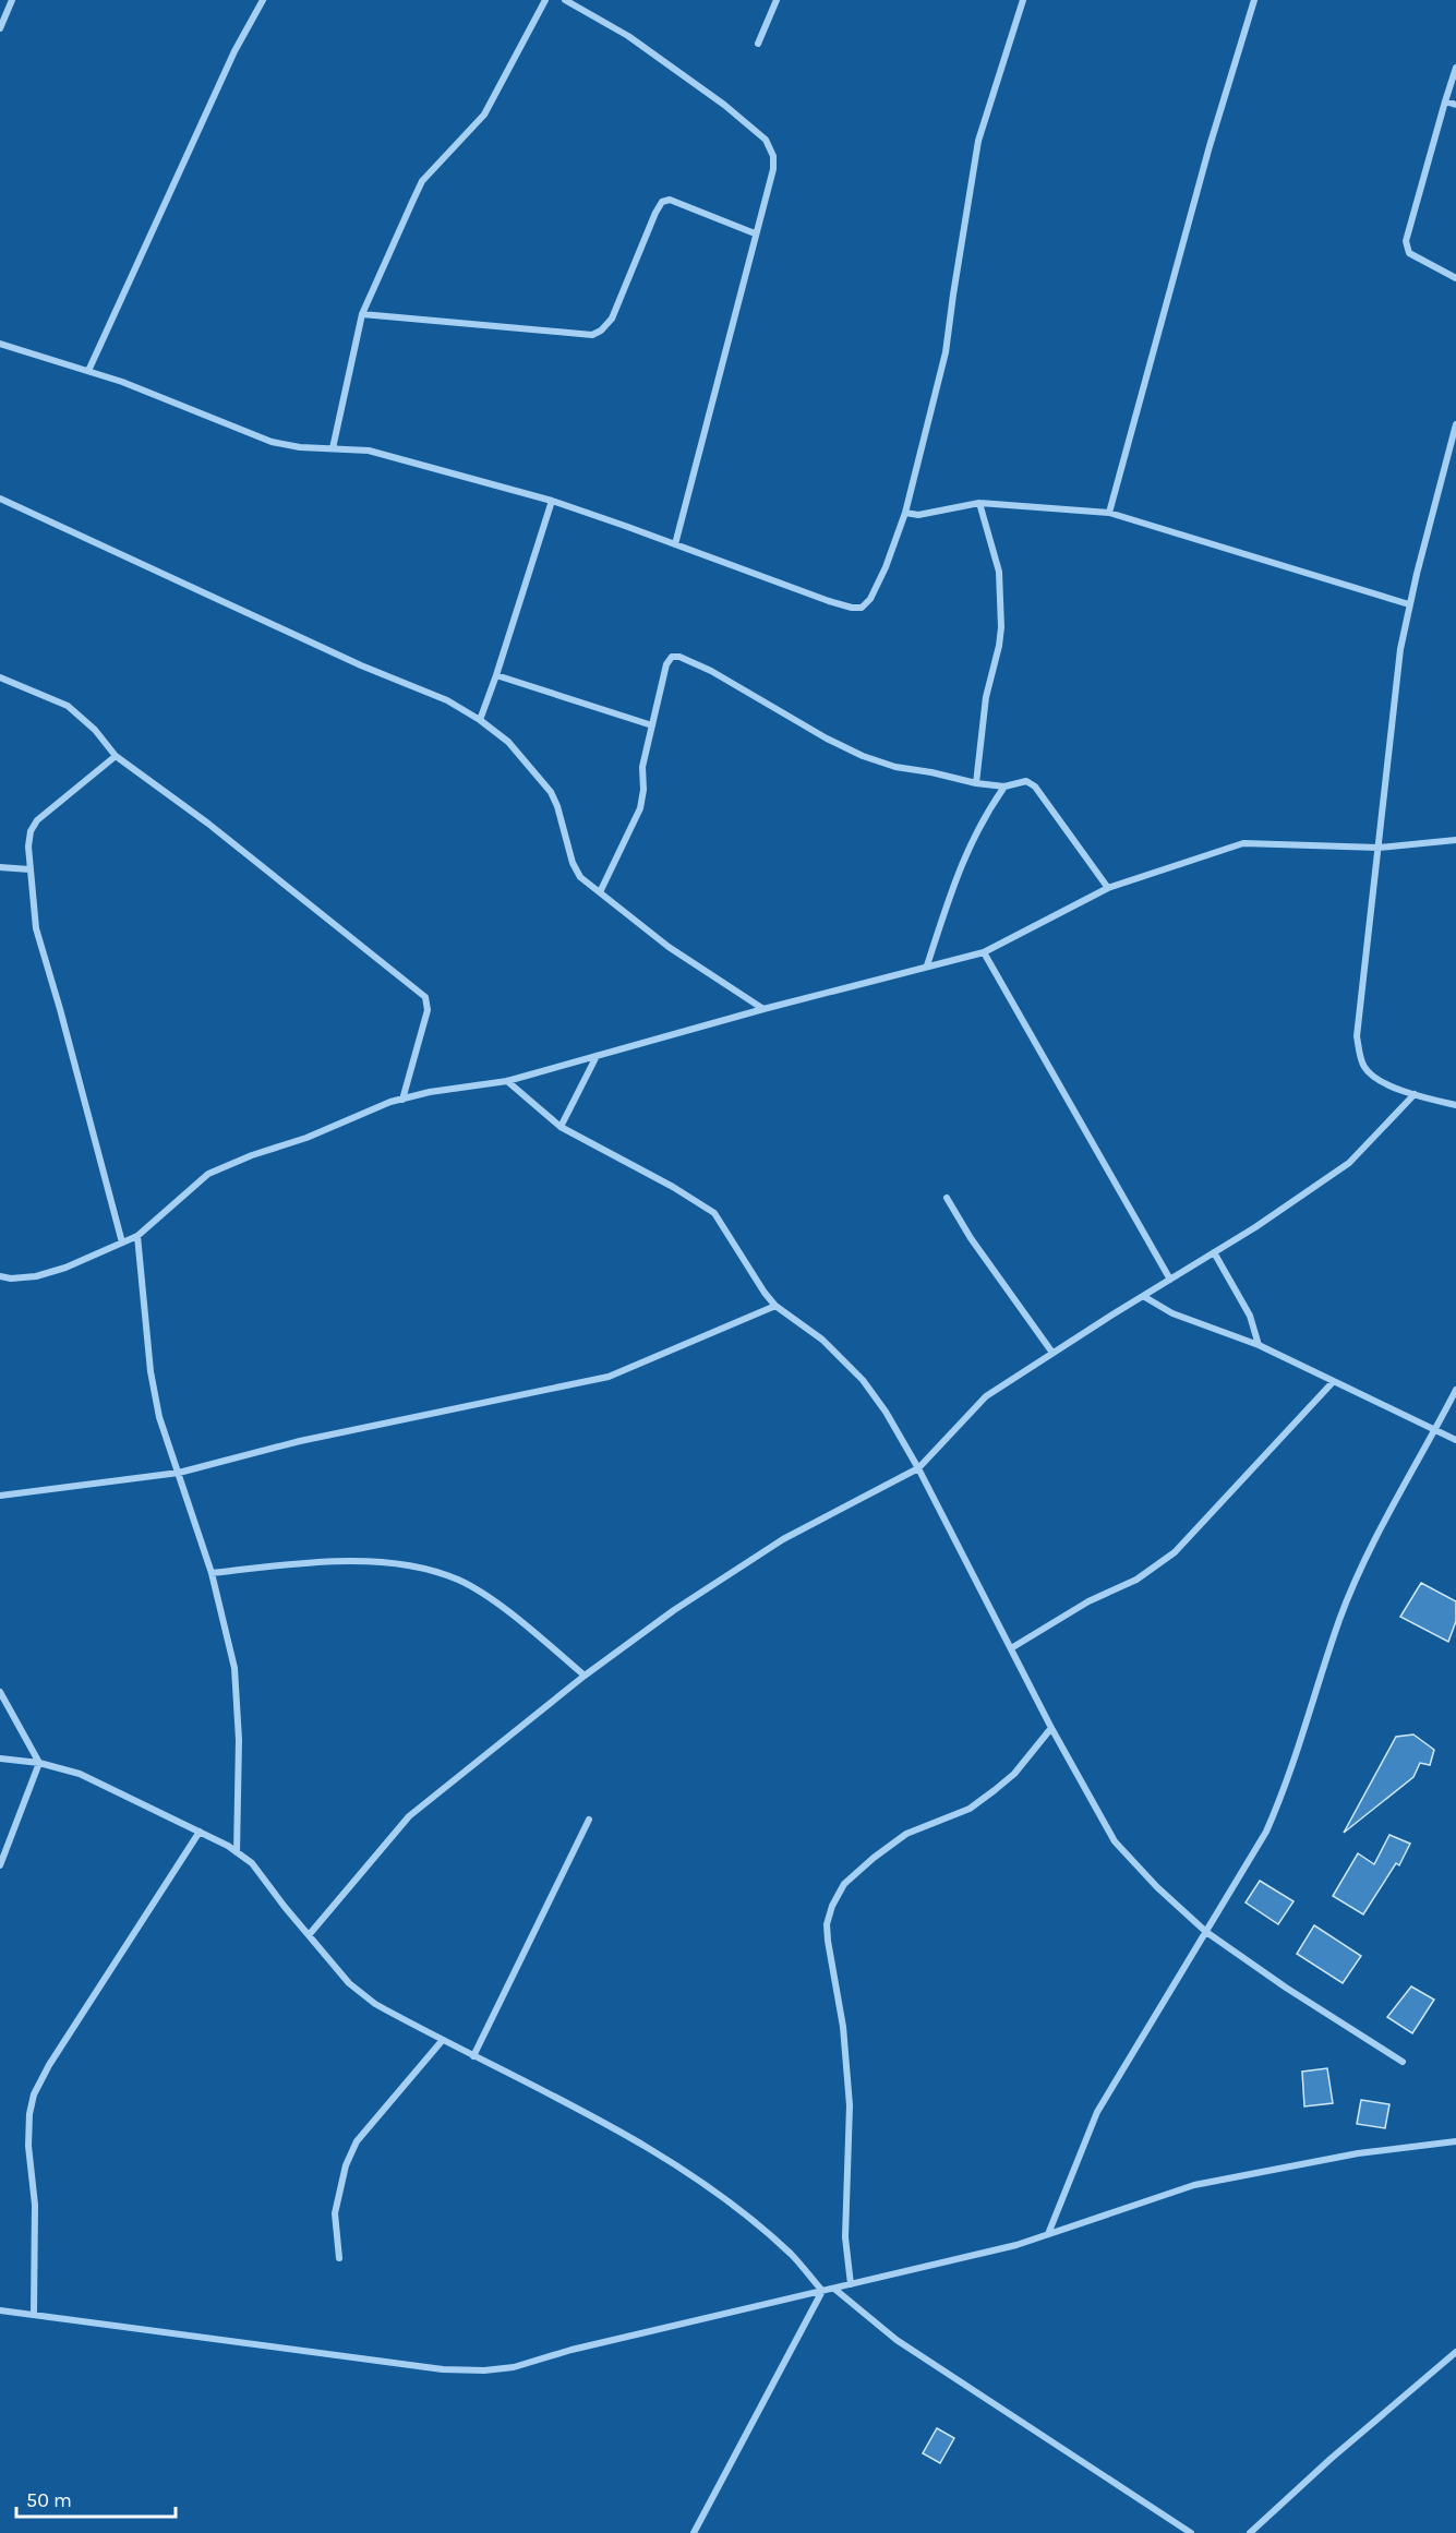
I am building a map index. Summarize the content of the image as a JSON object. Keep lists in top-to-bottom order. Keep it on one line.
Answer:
{"scale_bar":"50 m"}
